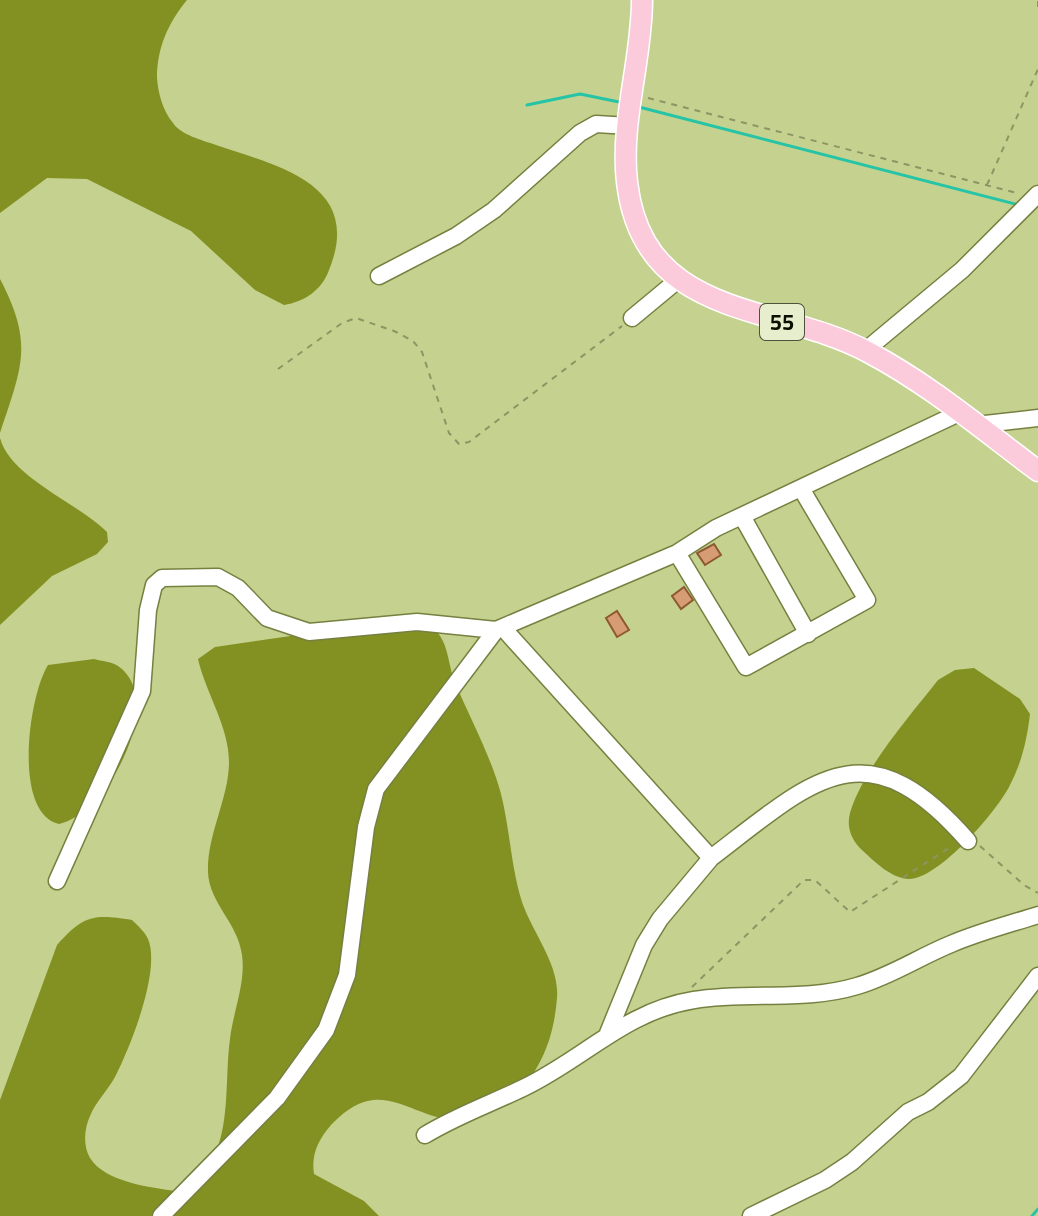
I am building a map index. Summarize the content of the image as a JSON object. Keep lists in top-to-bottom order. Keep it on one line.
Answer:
{"streets":{"main road":["55"]}}
